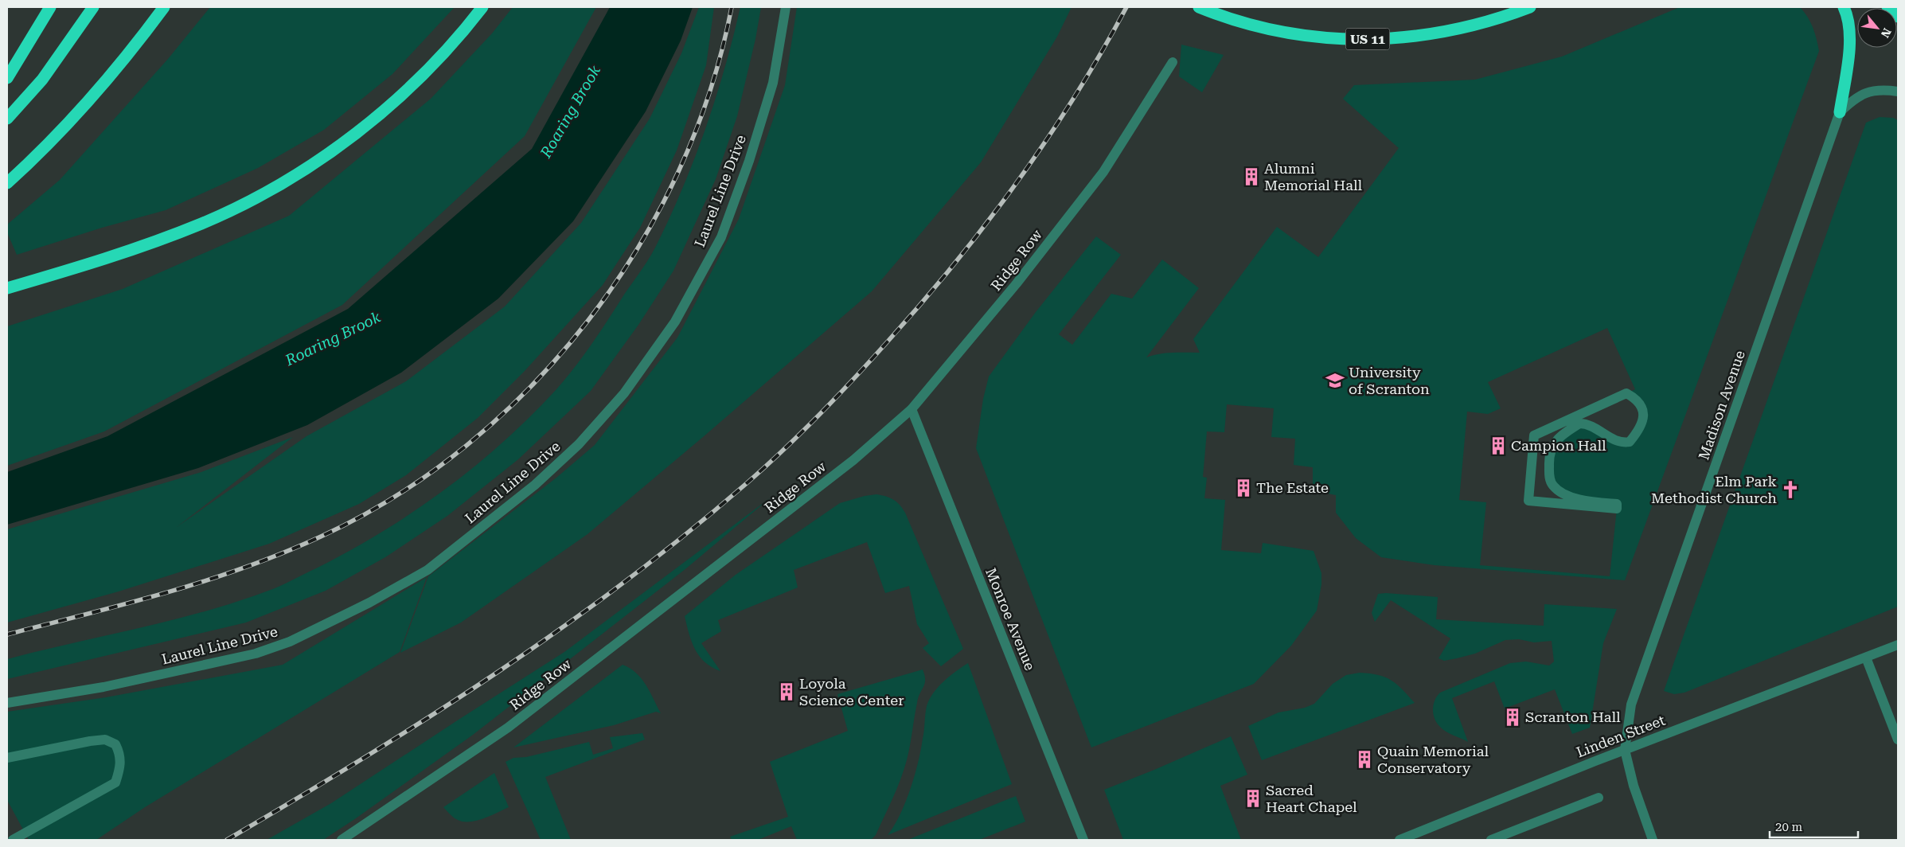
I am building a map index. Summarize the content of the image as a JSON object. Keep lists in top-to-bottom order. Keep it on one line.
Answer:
{"streets":{"highway":["US 11"],"street":["Laurel Line Drive","Ridge Row","Madison Avenue","Monroe Avenue","Linden Street"]},"crossings":[["Ridge Row","Monroe Avenue"],["Madison Avenue","Linden Street"]],"water":["Roaring Brook"],"places":{"building":["Alumni Memorial Hall","Campion Hall","The Estate","Loyola Science Center","Scranton Hall","Quain Memorial Conservatory","Sacred Heart Chapel"],"school or university":["University of Scranton"],"church":["Elm Park Methodist Church"]},"scale_bar":"20 m","north":"bottom right"}
